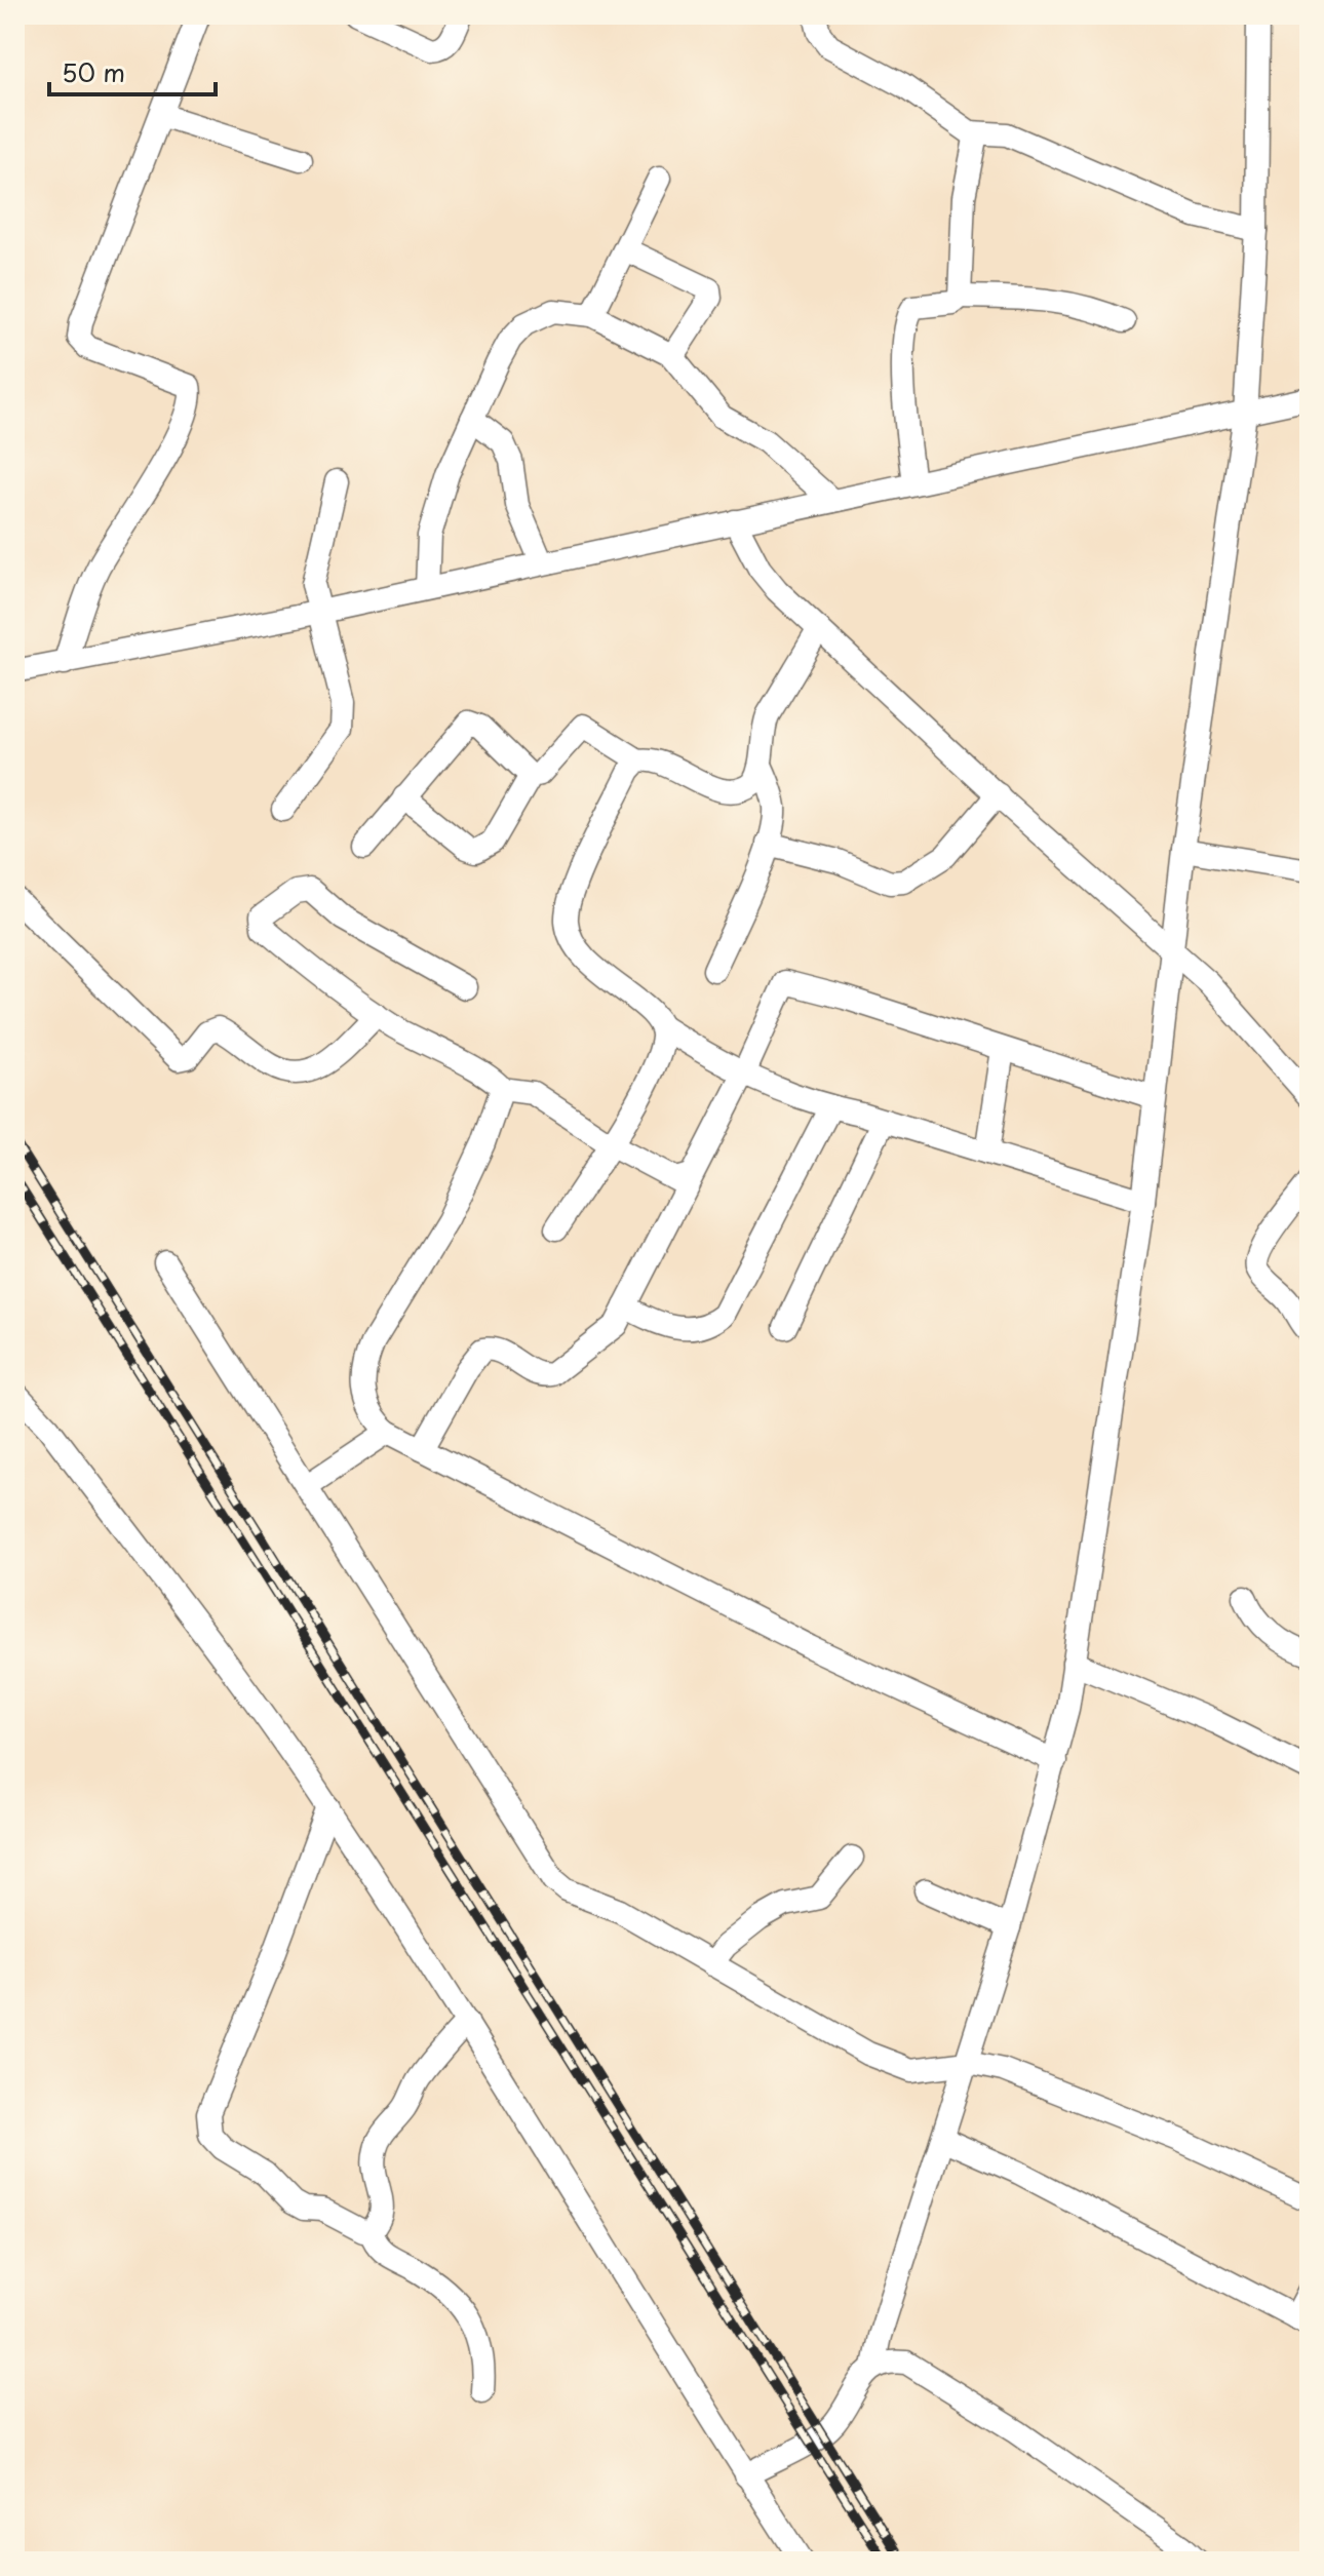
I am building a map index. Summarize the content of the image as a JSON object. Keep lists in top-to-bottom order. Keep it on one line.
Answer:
{"scale_bar":"50 m"}
